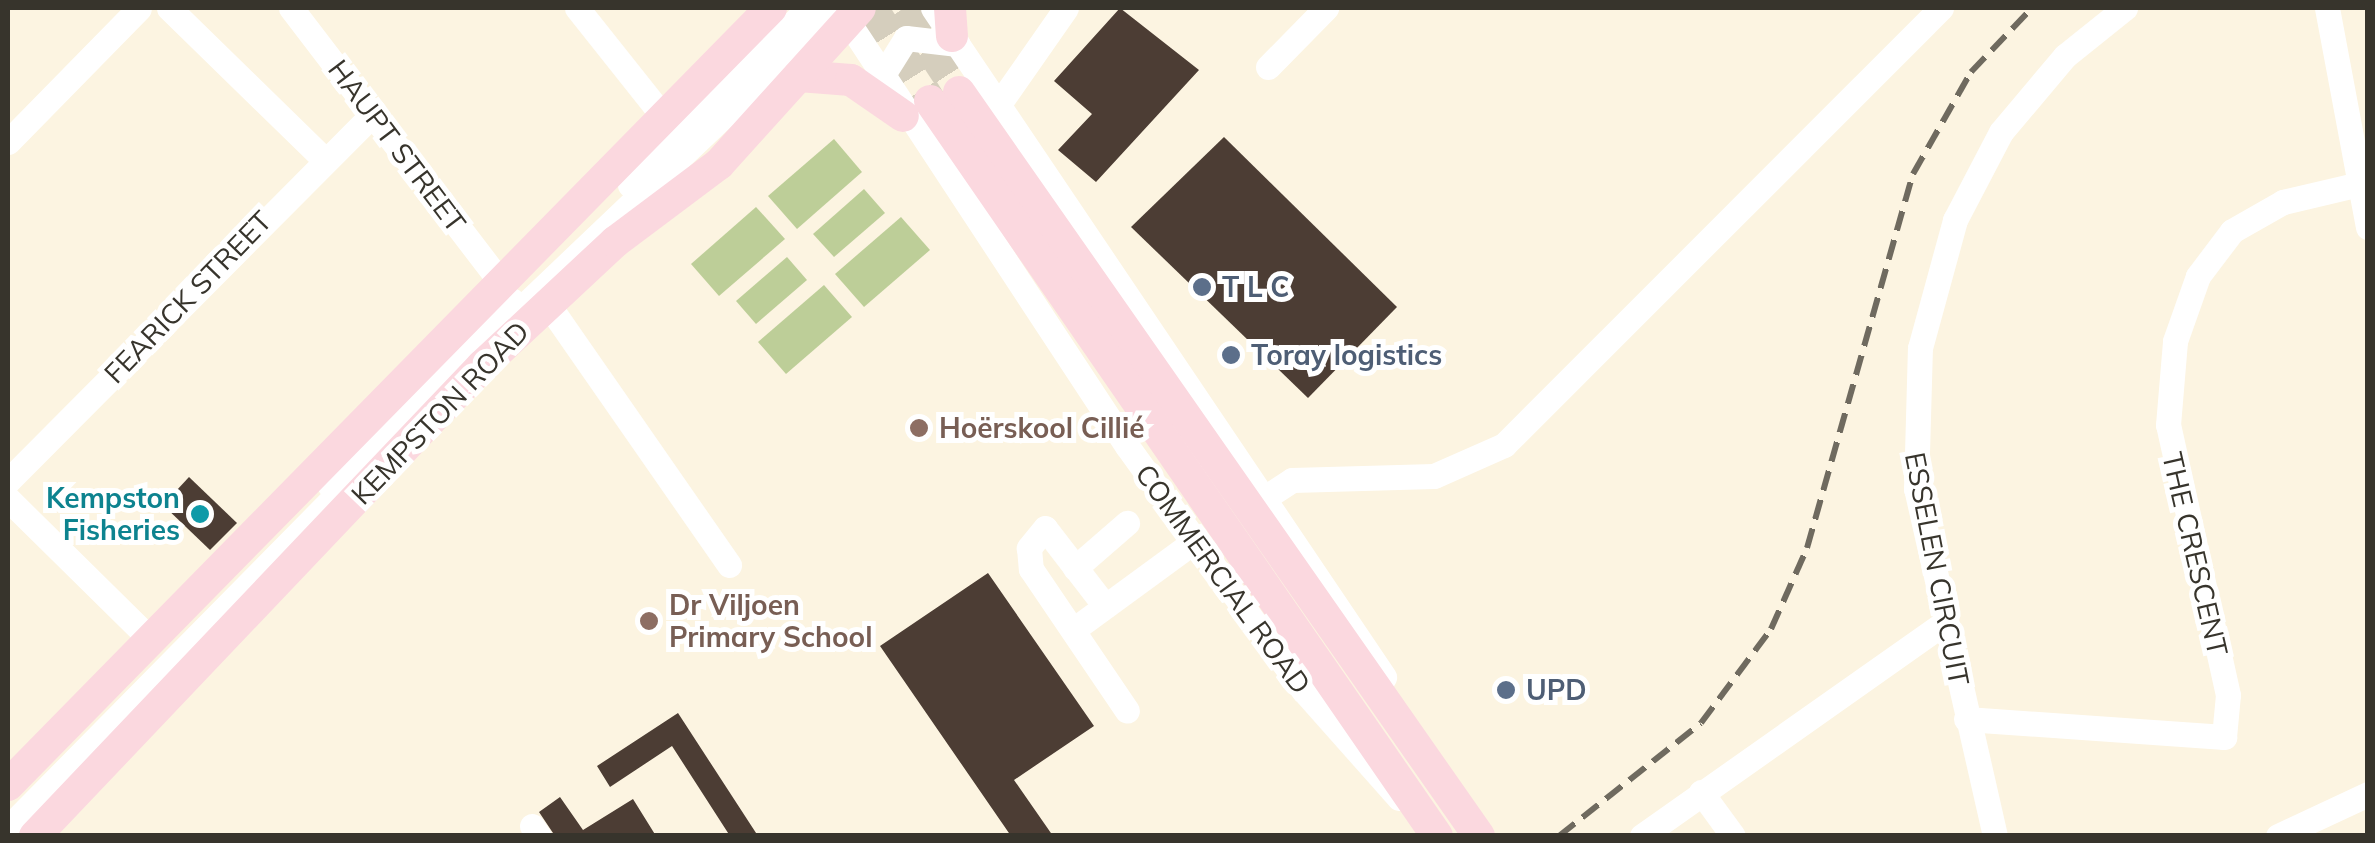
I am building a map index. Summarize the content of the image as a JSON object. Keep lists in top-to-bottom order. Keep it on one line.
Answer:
{"streets":{"main road":["KEMPSTON ROAD","COMMERCIAL ROAD"],"street":["HAUPT STREET","FEARICK STREET","THE CRESCENT","ESSELEN CIRCUIT"]},"crossings":[["HAUPT STREET","FEARICK STREET"],["HAUPT STREET","KEMPSTON ROAD"],["KEMPSTON ROAD","COMMERCIAL ROAD"],["THE CRESCENT","ESSELEN CIRCUIT"]],"places":["T L C","Toray logistics","Hoërskool Cillié","Kempston Fisheries","Dr Viljoen Primary School","UPD"]}
